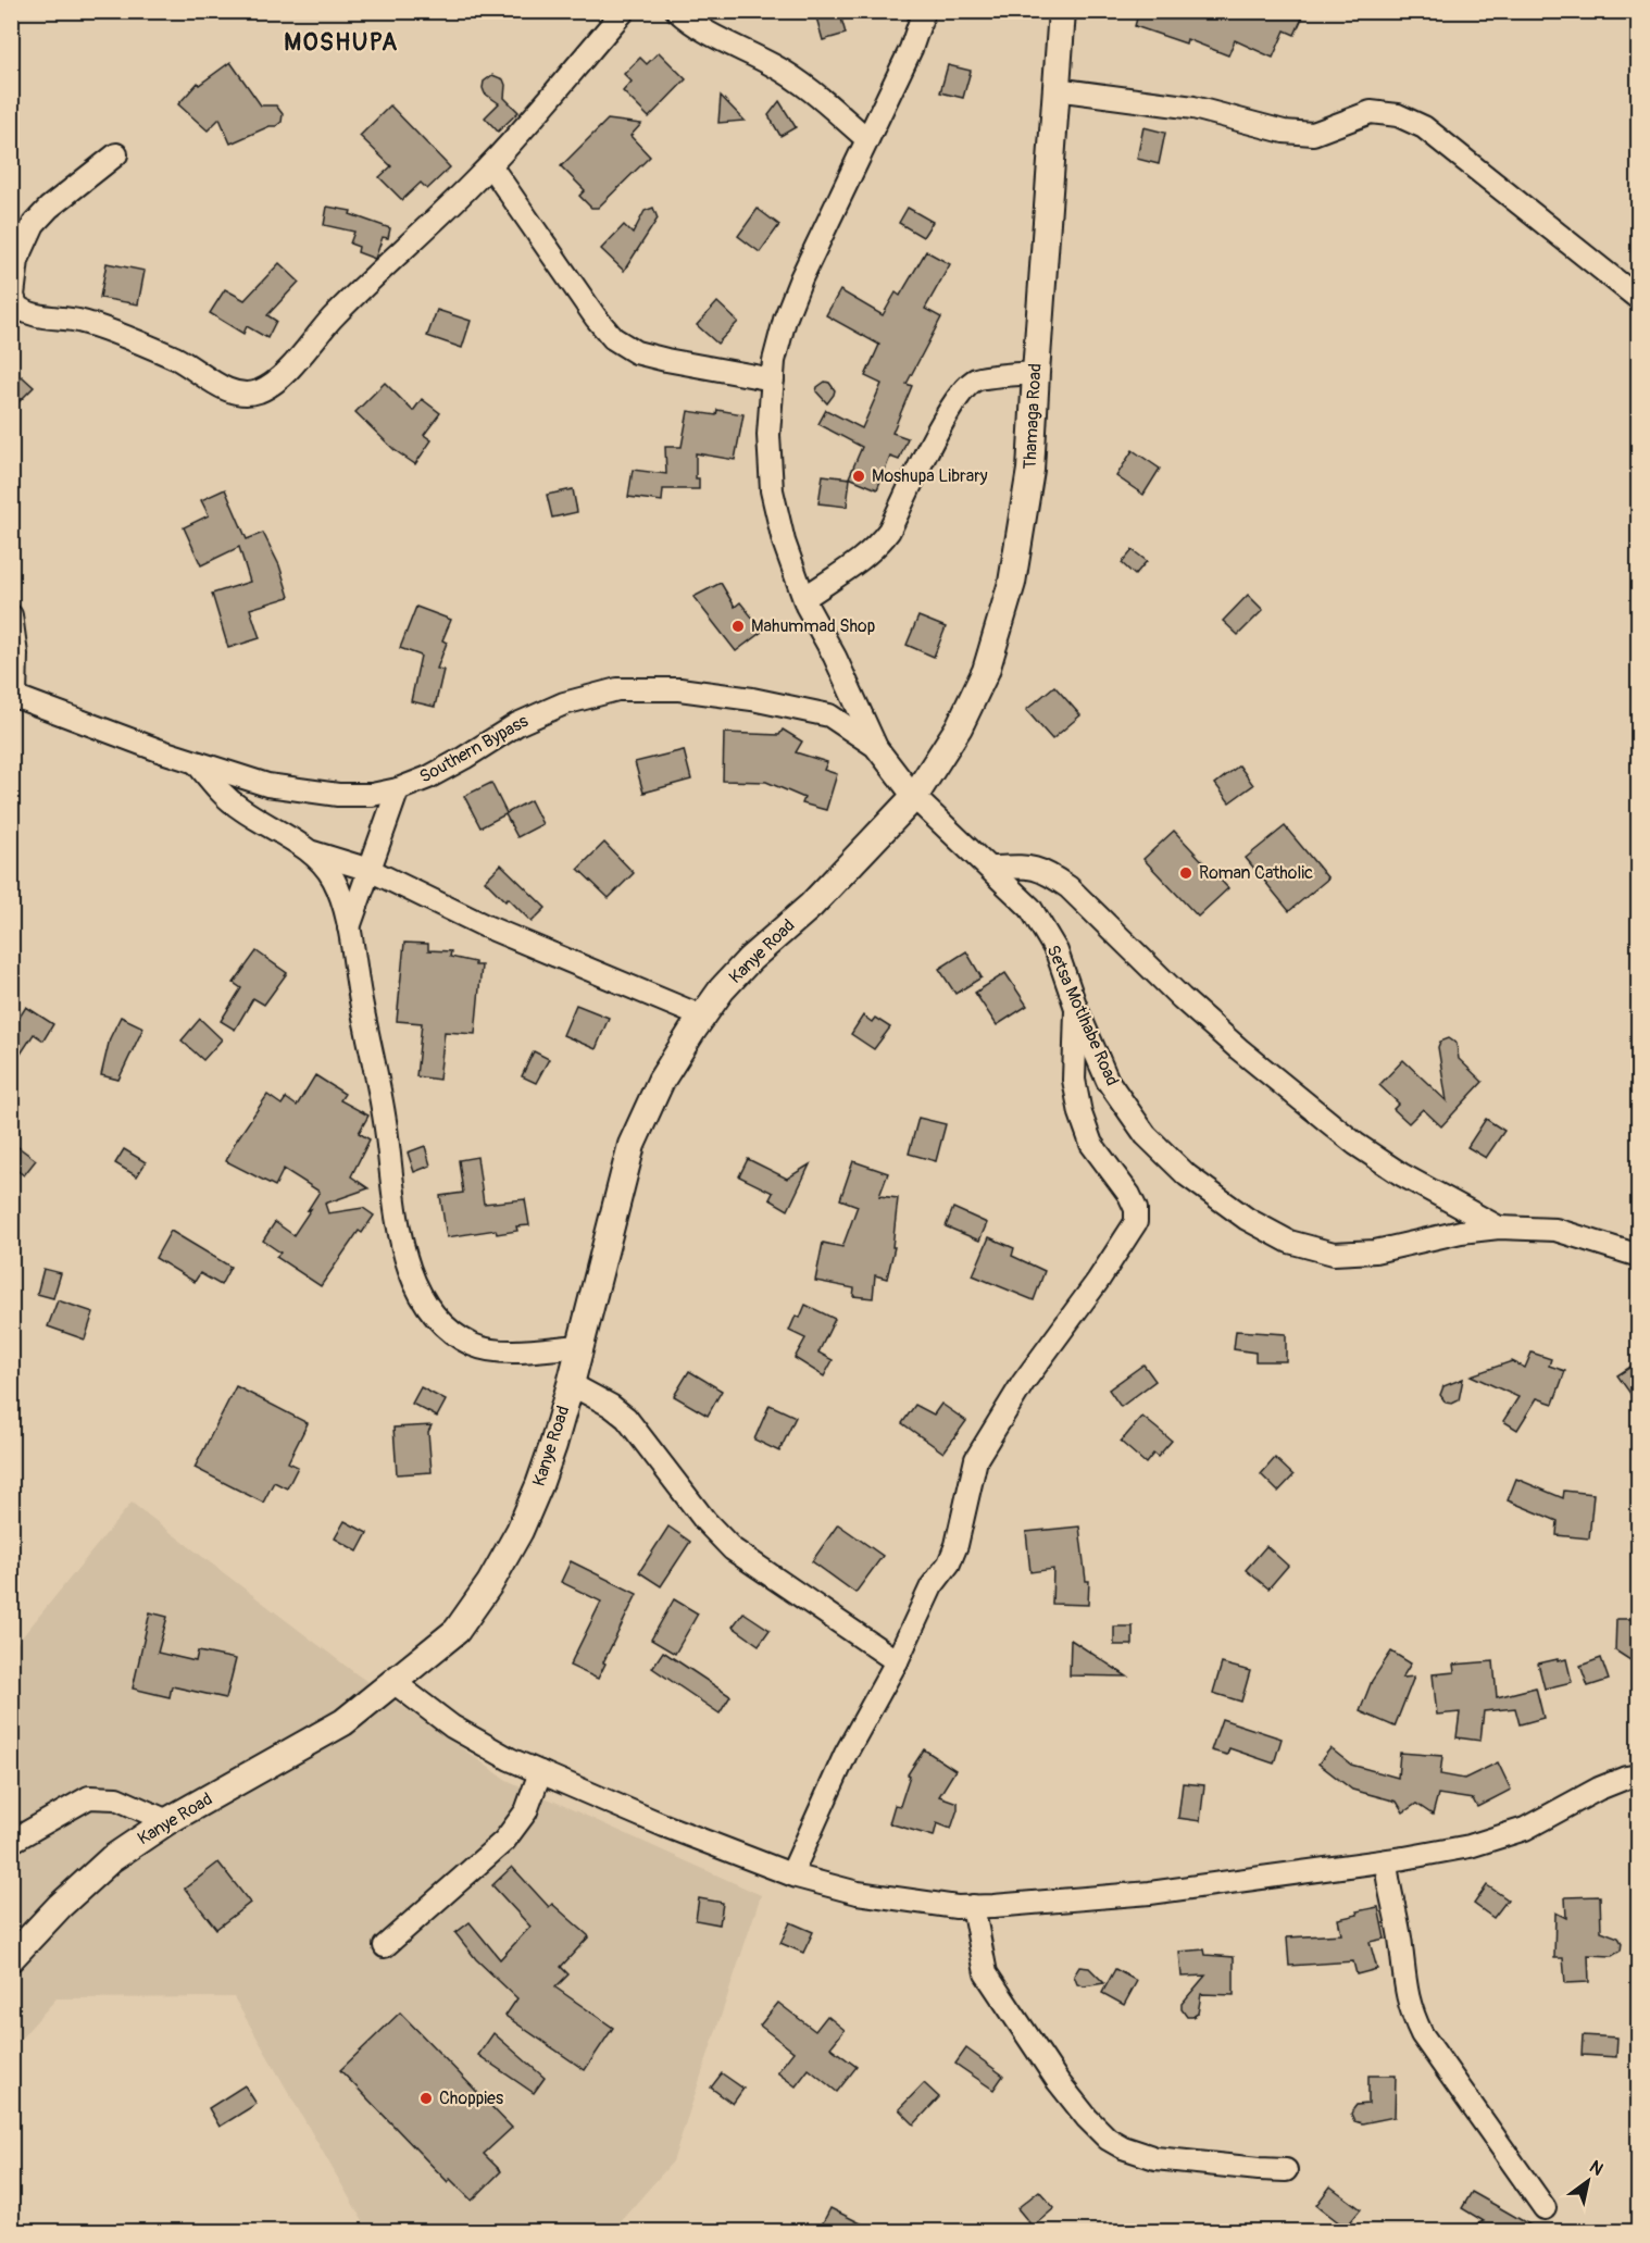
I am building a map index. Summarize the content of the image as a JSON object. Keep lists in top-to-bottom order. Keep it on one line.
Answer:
{"streets":{"main road":["Thamaga Road","Kanye Road"],"street":["Southern Bypass","Setsa Motlhabe Road"]},"crossings":[["Thamaga Road","Southern Bypass"],["Thamaga Road","Kanye Road"],["Thamaga Road","Setsa Motlhabe Road"],["Southern Bypass","Kanye Road"],["Southern Bypass","Setsa Motlhabe Road"],["Kanye Road","Setsa Motlhabe Road"]],"districts":["MOSHUPA"],"places":["Moshupa Library","Mahummad Shop","Roman Catholic","Choppies"],"north":"top right"}
